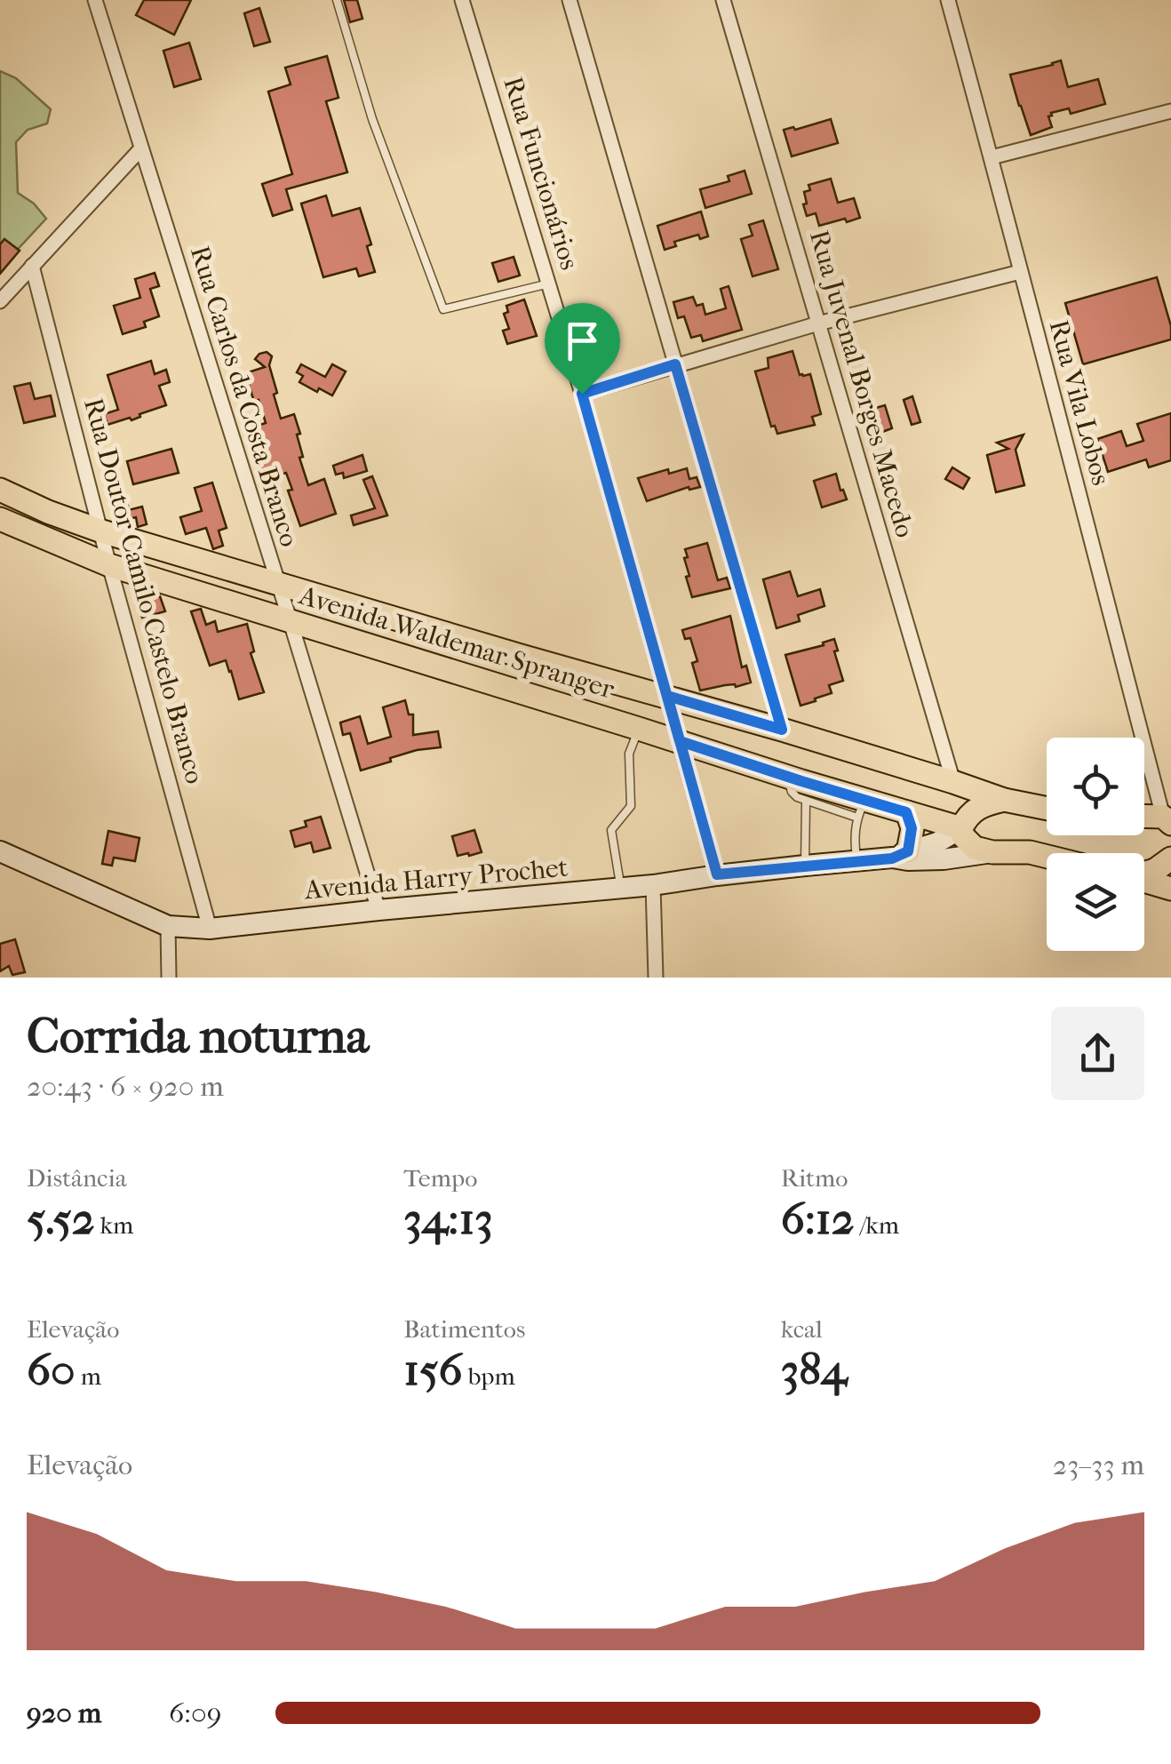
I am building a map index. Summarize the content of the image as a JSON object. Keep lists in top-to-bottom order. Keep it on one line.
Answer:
{"streets":{"main road":["Avenida Waldemar Spranger"],"street":["Rua Funcionários","Rua Juvenal Borges Macedo","Rua Carlos da Costa Branco","Rua Vila Lobos","Rua Doutor Camilo Castelo Branco","Avenida Harry Prochet"]},"crossings":[["Rua Funcionários","Avenida Waldemar Spranger"],["Rua Funcionários","Avenida Harry Prochet"],["Rua Juvenal Borges Macedo","Avenida Waldemar Spranger"],["Rua Carlos da Costa Branco","Avenida Waldemar Spranger"],["Rua Carlos da Costa Branco","Avenida Harry Prochet"],["Rua Doutor Camilo Castelo Branco","Avenida Waldemar Spranger"],["Rua Doutor Camilo Castelo Branco","Avenida Harry Prochet"],["Avenida Waldemar Spranger","Avenida Harry Prochet"]],"page":{"heading":["Corrida noturna","20:43 · 6 × 920 m"],"stats":[["Distância","5.52 km"],["Tempo","34:13"],["Ritmo","6:12 /km"],["Elevação","60 m"],["Batimentos","156 bpm"],["kcal","384"]],"chart":["Elevação","23–33 m"],"list":[{"name":"920 m","note":"6:09"}]}}
